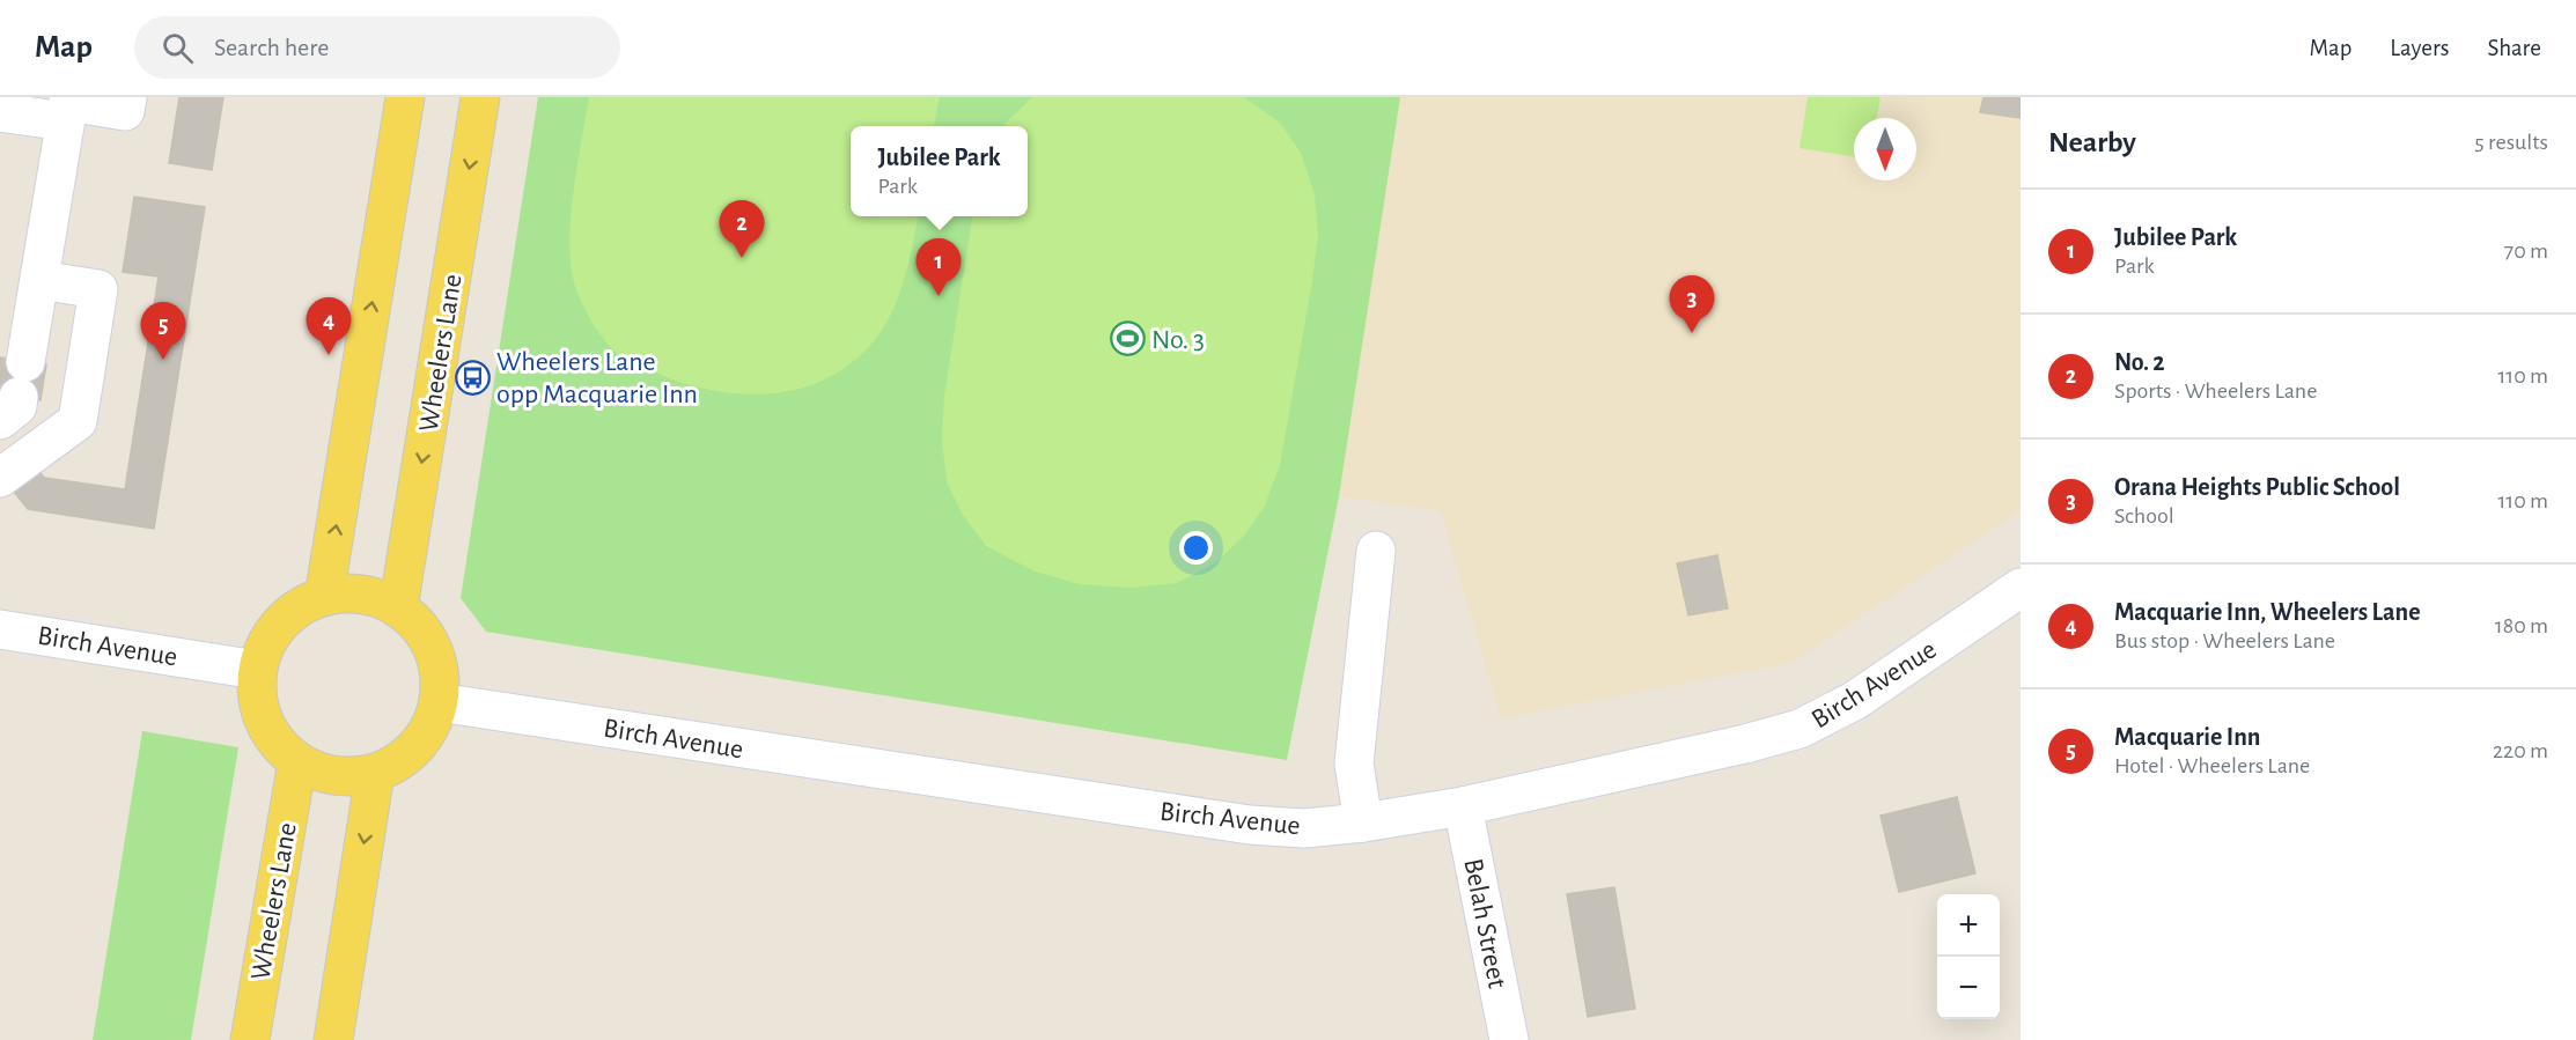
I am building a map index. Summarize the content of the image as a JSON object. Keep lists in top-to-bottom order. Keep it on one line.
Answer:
{"streets":{"main road":["Wheelers Lane"],"street":["Birch Avenue","Belah Street"]},"crossings":[["Wheelers Lane","Birch Avenue"],["Birch Avenue","Belah Street"]],"places":{"sports":["No. 3"],"bus stop":["Wheelers Lane opp Macquarie Inn"]},"north":"bottom","page":{"header":"Map","search":"Search here","nav":["Map","Layers","Share"],"heading":["Nearby","5 results"],"popup":["Jubilee Park","Park"],"list":[{"mark":"1","name":"Jubilee Park","note":"Park","value":"70 m"},{"mark":"2","name":"No. 2","note":"Sports · Wheelers Lane","value":"110 m"},{"mark":"3","name":"Orana Heights Public School","note":"School","value":"110 m"},{"mark":"4","name":"Macquarie Inn, Wheelers Lane","note":"Bus stop · Wheelers Lane","value":"180 m"},{"mark":"5","name":"Macquarie Inn","note":"Hotel · Wheelers Lane","value":"220 m"}],"pins":["2","1","3","4","5"],"map_buttons":["+","−"]}}
